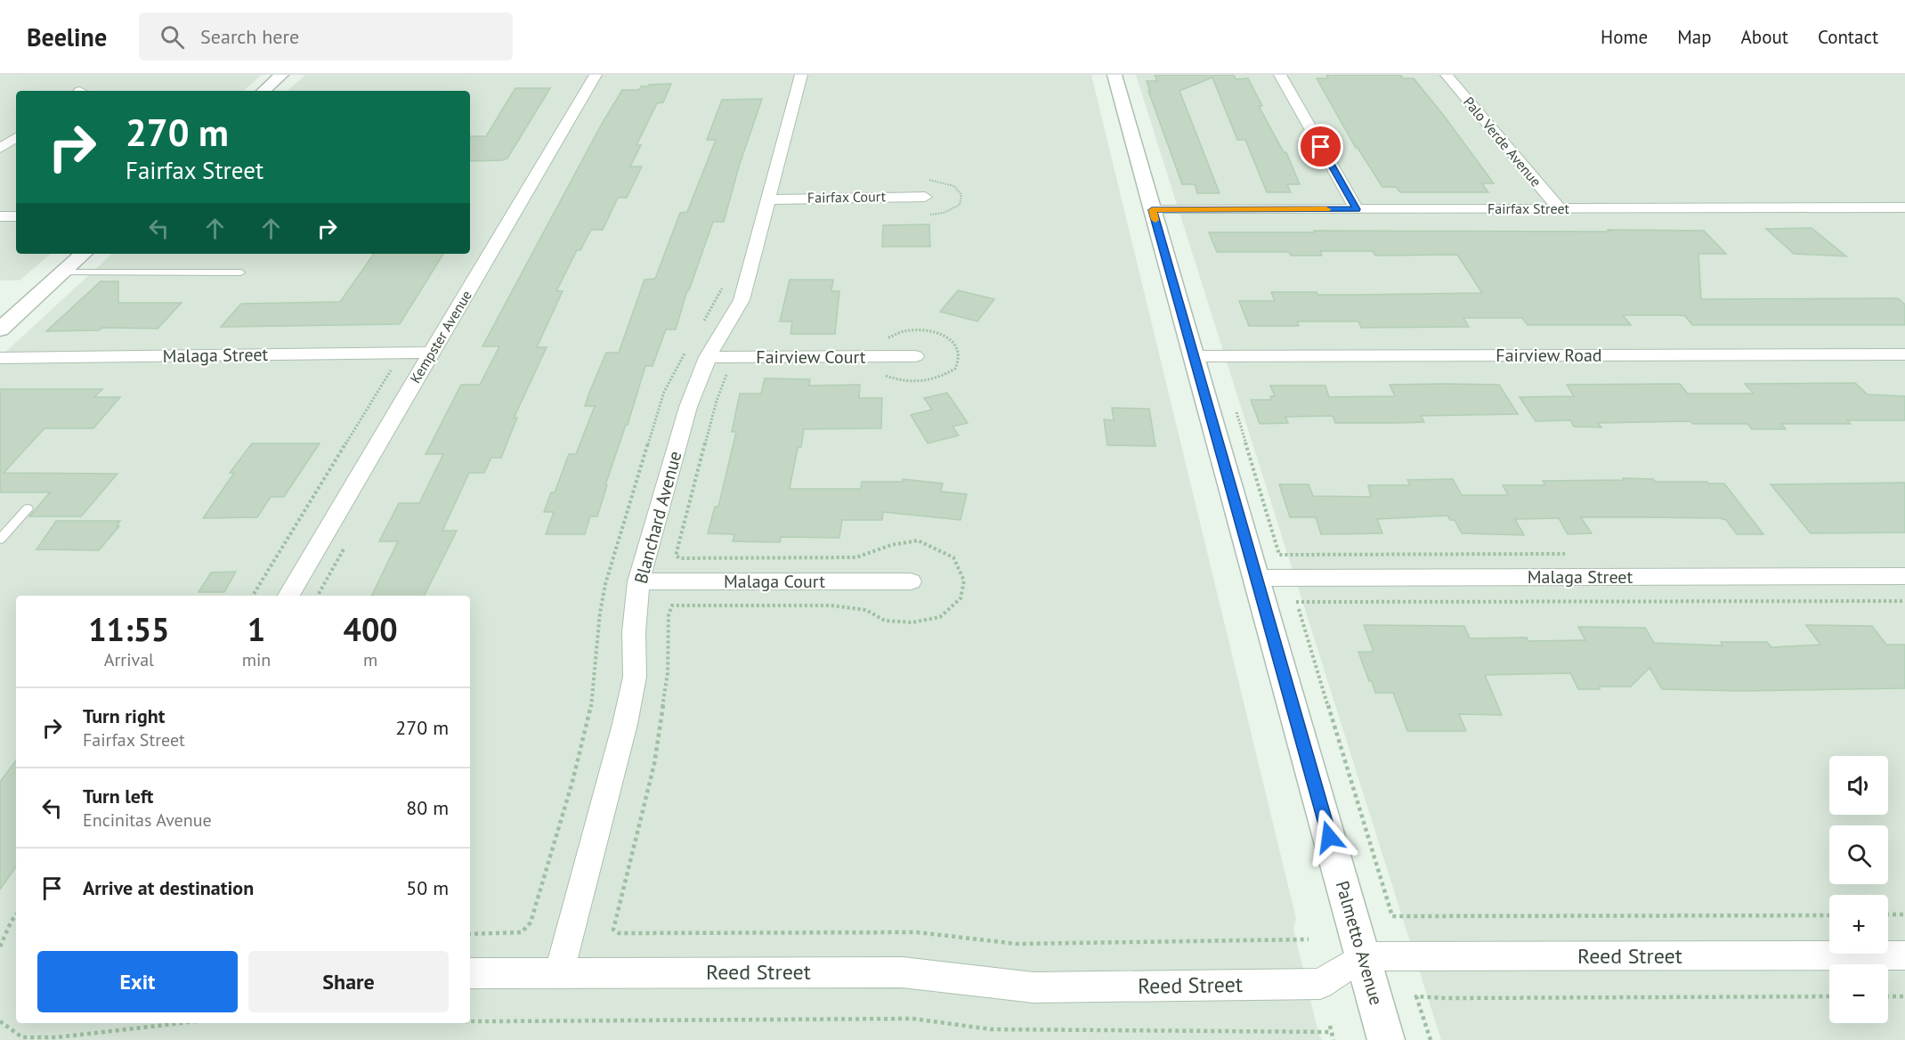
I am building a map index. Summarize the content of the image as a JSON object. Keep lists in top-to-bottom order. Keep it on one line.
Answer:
{"streets":{"street":["Palo Verde Avenue","Fairfax Court","Fairfax Street","Kempster Avenue","Malaga Street","Fairview Road","Fairview Court","Blanchard Avenue","Malaga Court","Palmetto Avenue","Reed Street"]},"crossings":[["Palo Verde Avenue","Fairfax Street"],["Fairfax Court","Blanchard Avenue"],["Fairfax Street","Palmetto Avenue"],["Kempster Avenue","Malaga Street"],["Malaga Street","Palmetto Avenue"],["Fairview Road","Palmetto Avenue"],["Fairview Court","Blanchard Avenue"],["Blanchard Avenue","Malaga Court"],["Blanchard Avenue","Reed Street"],["Palmetto Avenue","Reed Street"]],"page":{"header":"Beeline","search":"Search here","nav":["Home","Map","About","Contact"],"turn":["270 m","Fairfax Street"],"eta":["11:55","Arrival","1","min","400","m"],"list":[{"name":"Turn right","note":"Fairfax Street","value":"270 m"},{"name":"Turn left","note":"Encinitas Avenue","value":"80 m"},{"name":"Arrive at destination","value":"50 m"}],"map_buttons":["+","−"],"buttons":["Exit","Share"]}}
